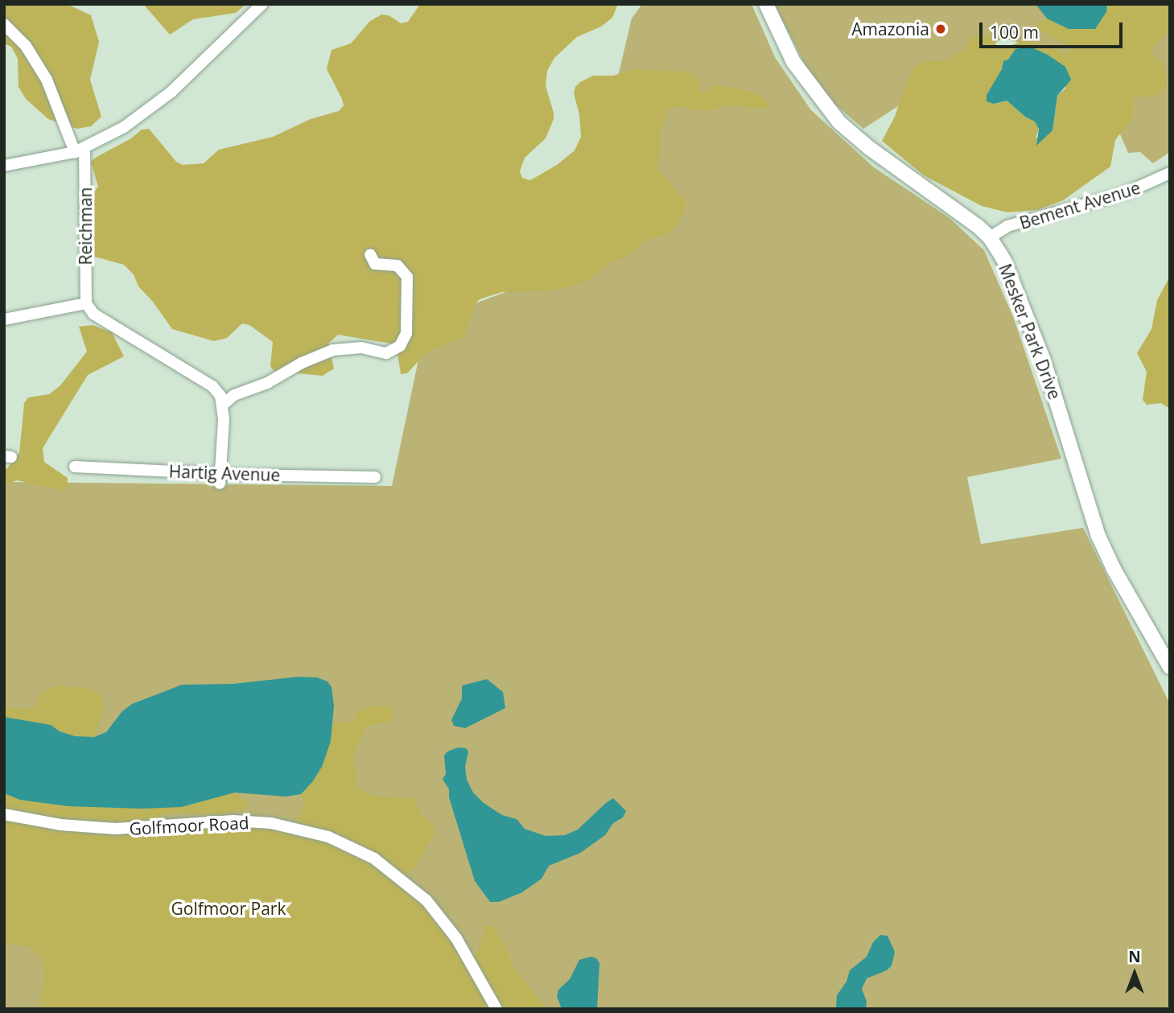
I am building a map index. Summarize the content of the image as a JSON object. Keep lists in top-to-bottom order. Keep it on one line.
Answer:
{"streets":{"street":["Bement Avenue","Reichman","Mesker Park Drive","Hartig Avenue","Golfmoor Road"]},"crossings":[["Bement Avenue","Mesker Park Drive"]],"parks":["Golfmoor Park"],"places":["Amazonia"],"scale_bar":"100 m","north":"top"}
